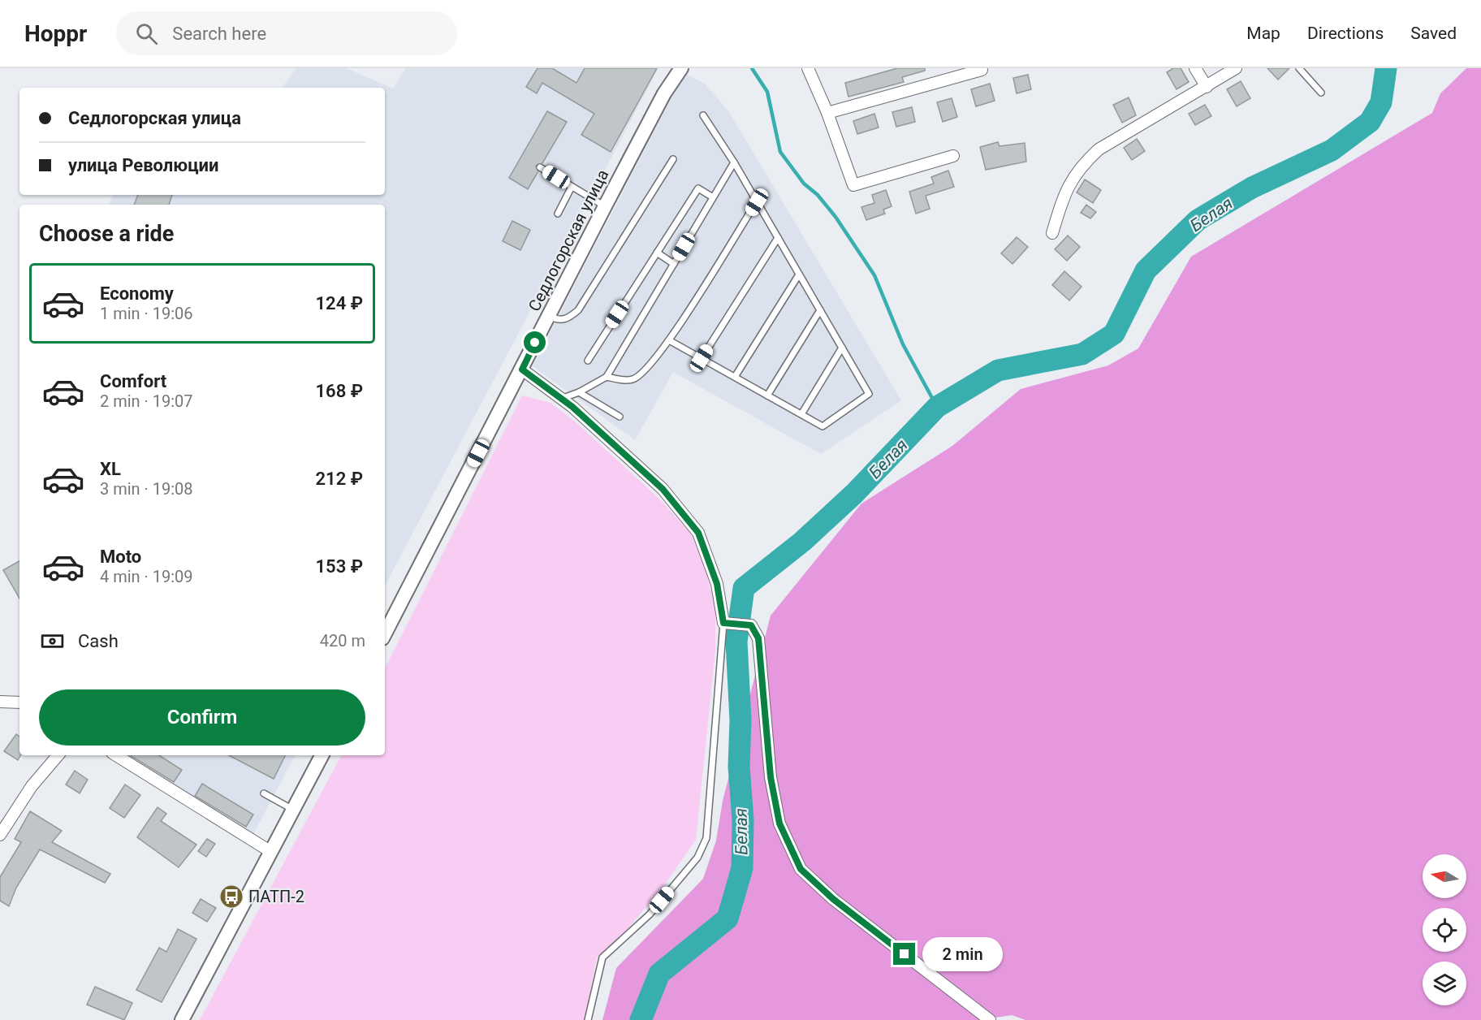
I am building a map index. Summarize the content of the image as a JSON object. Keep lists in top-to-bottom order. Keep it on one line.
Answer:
{"streets":{"street":["Седлогорская улица"]},"water":["Белая"],"places":{"bus stop":["ПАТП-2"]},"north":"left","page":{"header":"Hoppr","search":"Search here","nav":["Map","Directions","Saved"],"banner":["Седлогорская улица","улица Революции"],"heading":"Choose a ride","list":[{"name":"Economy","note":"1 min · 19:06","value":"124 ₽"},{"name":"Comfort","note":"2 min · 19:07","value":"168 ₽"},{"name":"XL","note":"3 min · 19:08","value":"212 ₽"},{"name":"Moto","note":"4 min · 19:09","value":"153 ₽"}],"pay":["Cash","420 m"],"buttons":"Confirm","bubble":"2 min"}}
